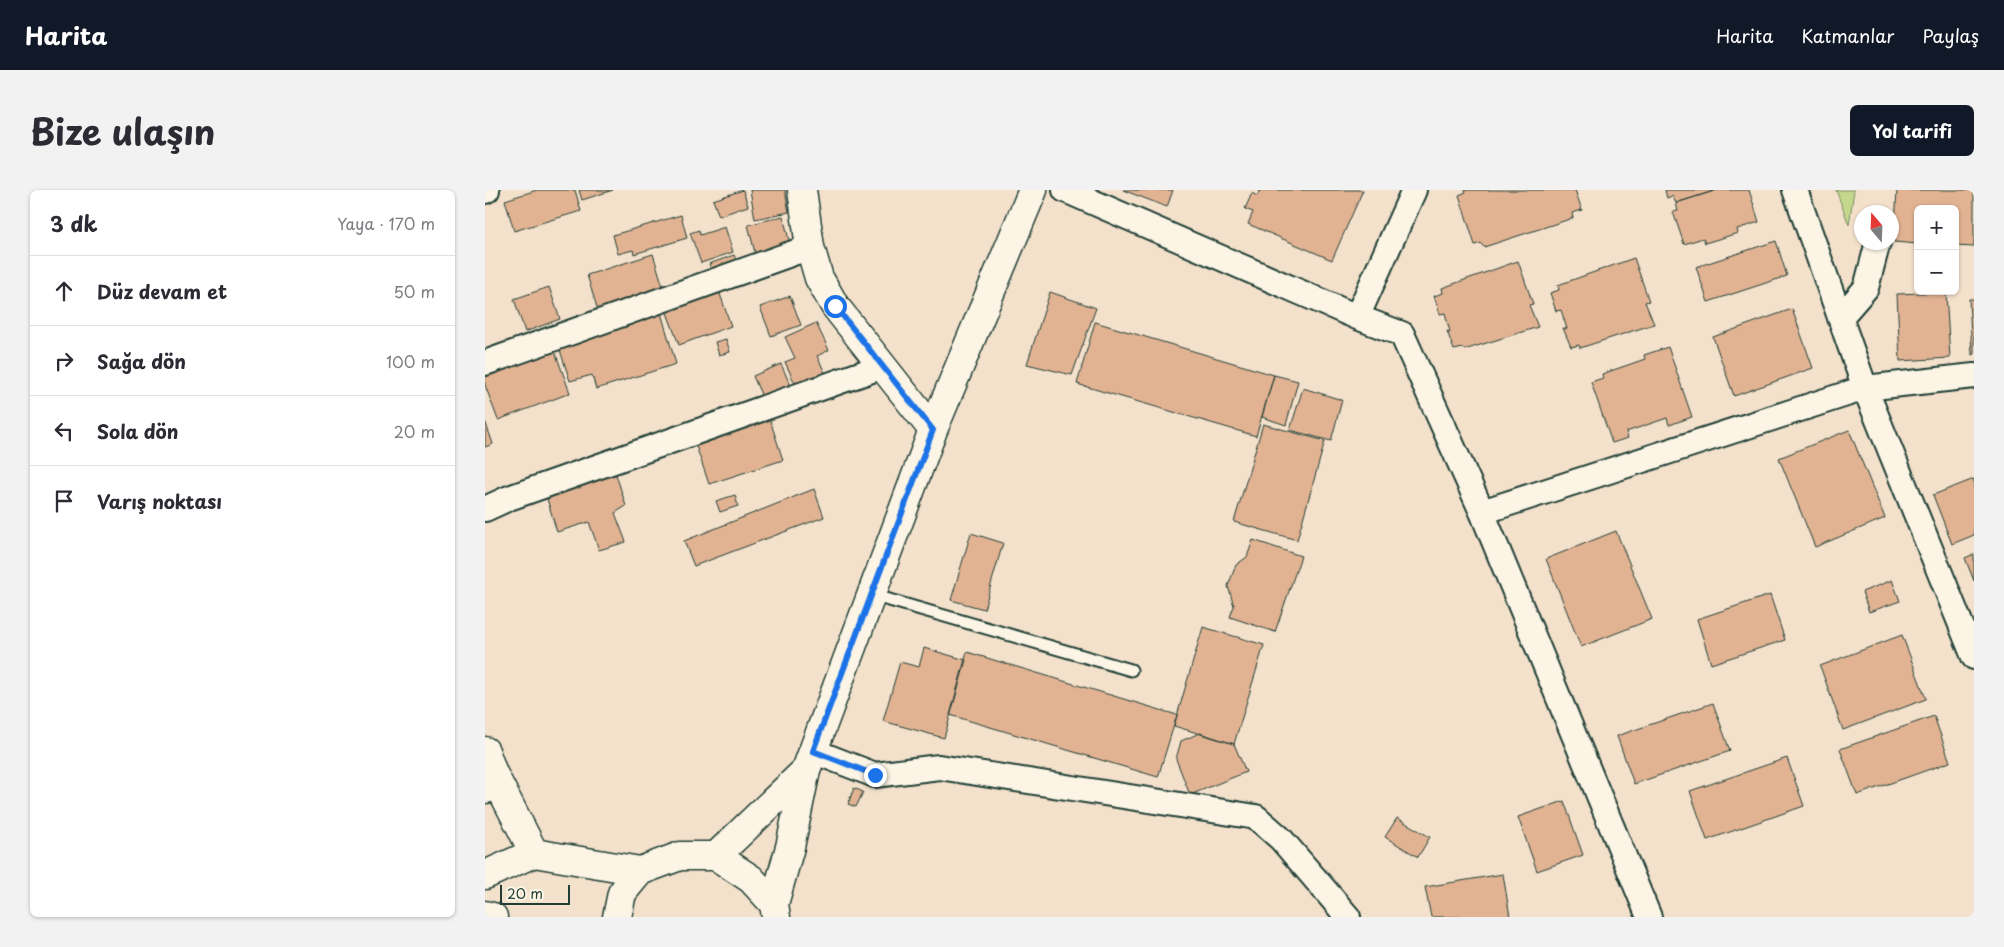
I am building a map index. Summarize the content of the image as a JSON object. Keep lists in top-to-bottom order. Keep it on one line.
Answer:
{"scale_bar":"20 m","north":"top","page":{"header":"Harita","nav":["Harita","Katmanlar","Paylaş"],"title":"Bize ulaşın","buttons":"Yol tarifi","heading":["3 dk","Yaya · 170 m"],"map_buttons":["+","−"],"list":[["Düz devam et","50 m"],["Sağa dön","100 m"],["Sola dön","20 m"],"Varış noktası"],"scale":"20 m"}}
